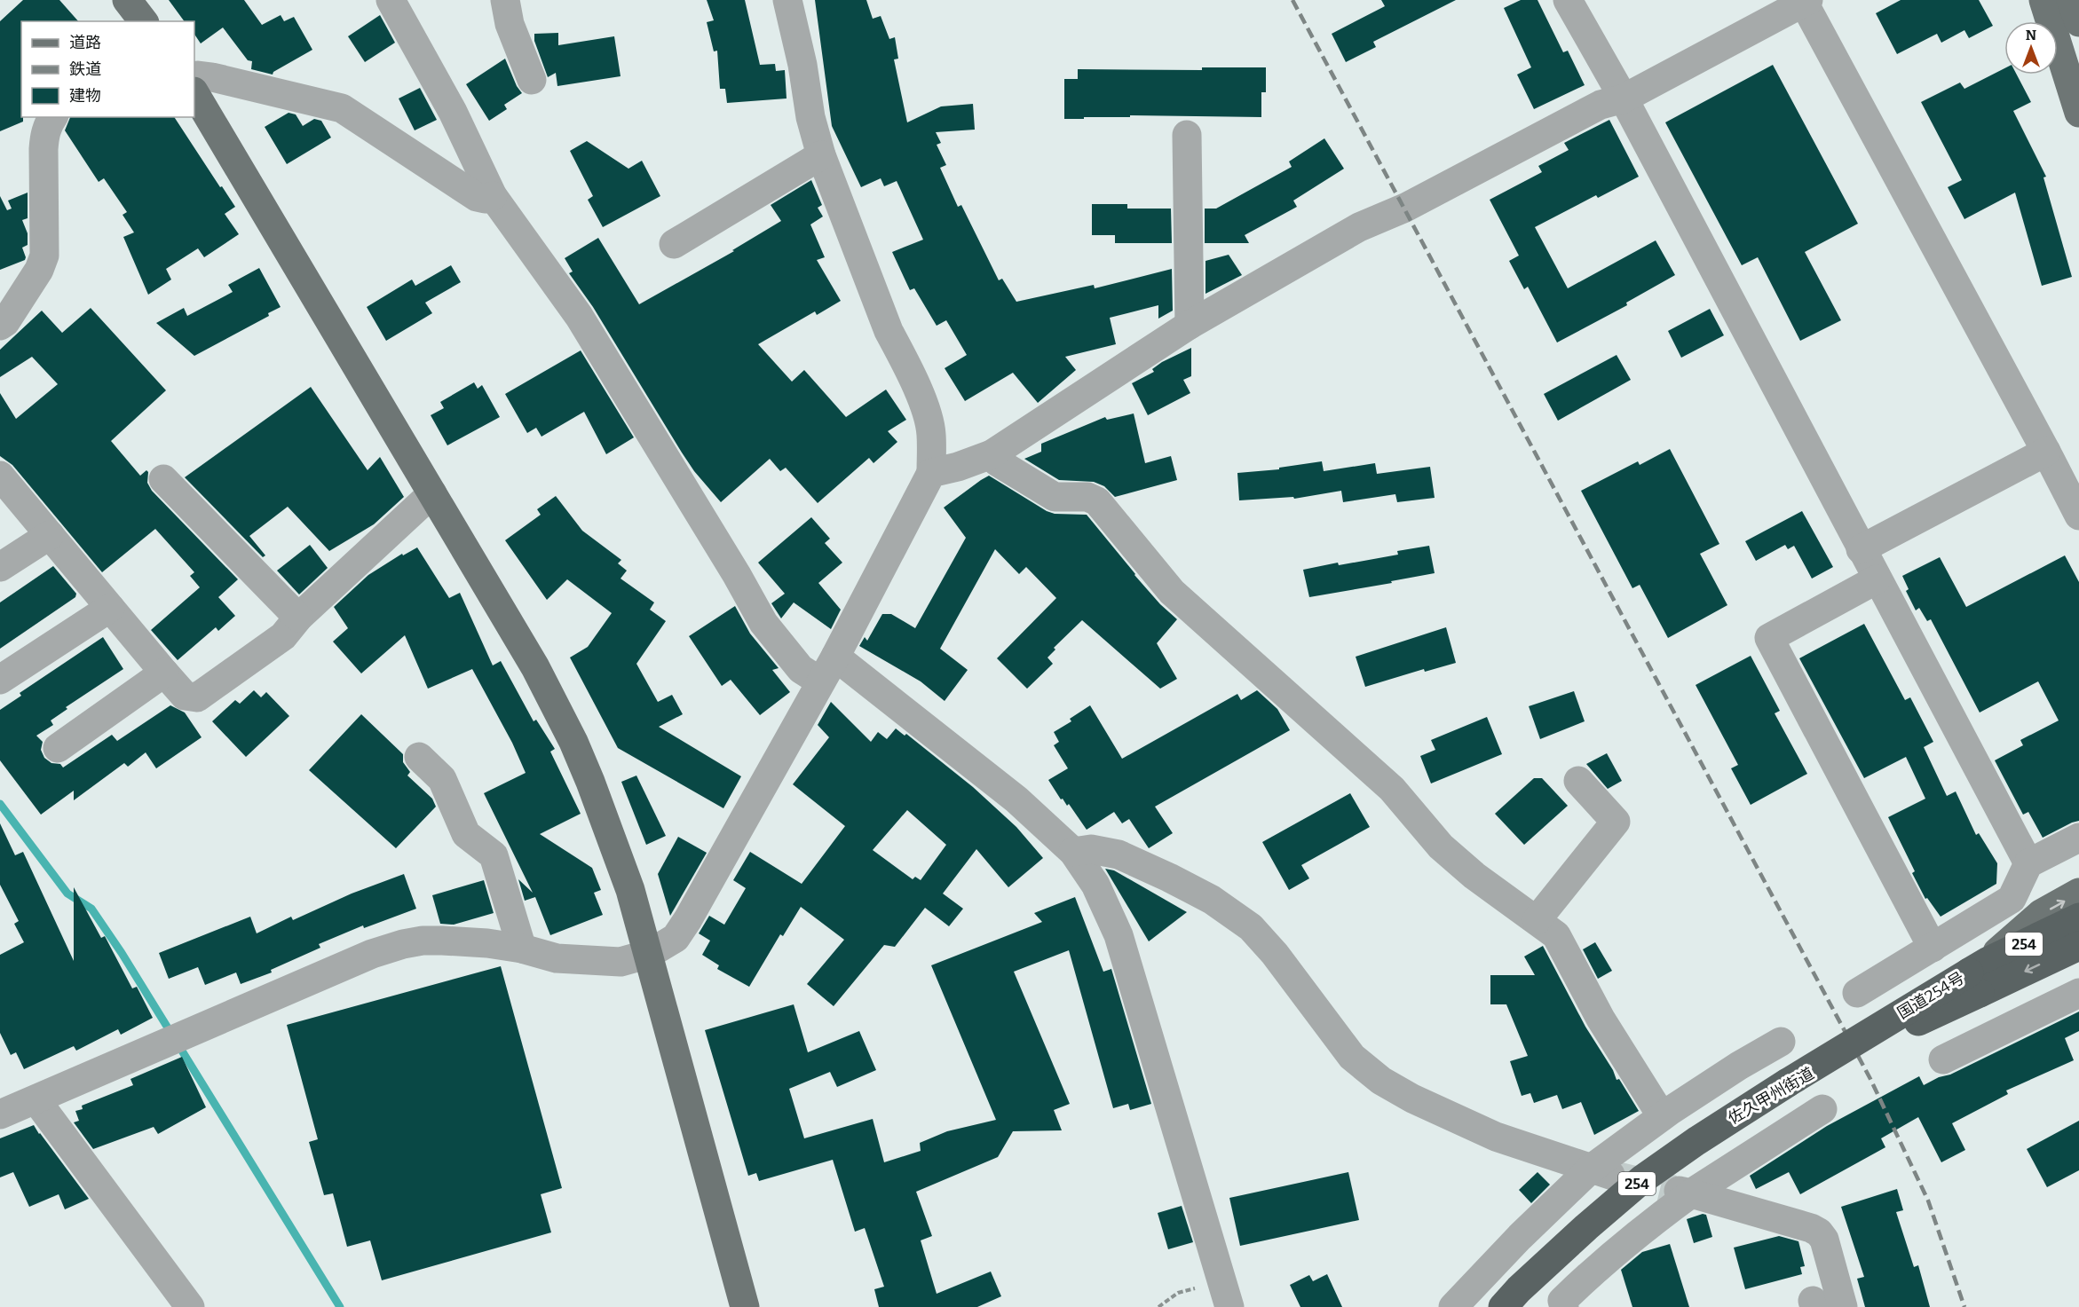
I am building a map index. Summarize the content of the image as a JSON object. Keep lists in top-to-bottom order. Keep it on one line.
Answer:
{"streets":{"highway":["254","佐久甲州街道"]},"crossings":[["254","佐久甲州街道"]],"legend":["道路","鉄道","建物"],"north":"top"}
